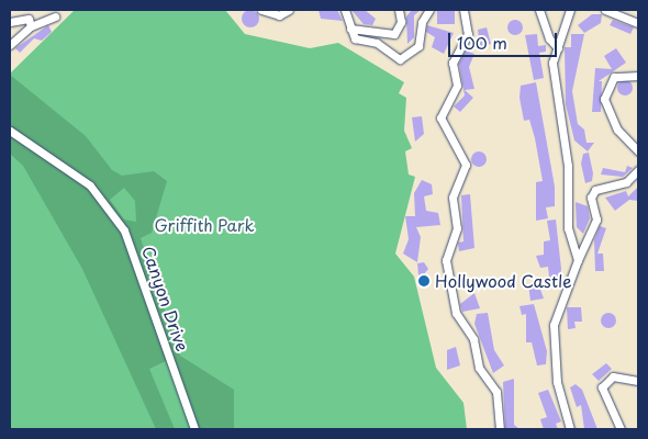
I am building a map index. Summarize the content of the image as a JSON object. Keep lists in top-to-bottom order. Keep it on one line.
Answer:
{"streets":{"street":["Canyon Drive"]},"parks":["Griffith Park"],"places":["Hollywood Castle"],"scale_bar":"100 m"}
